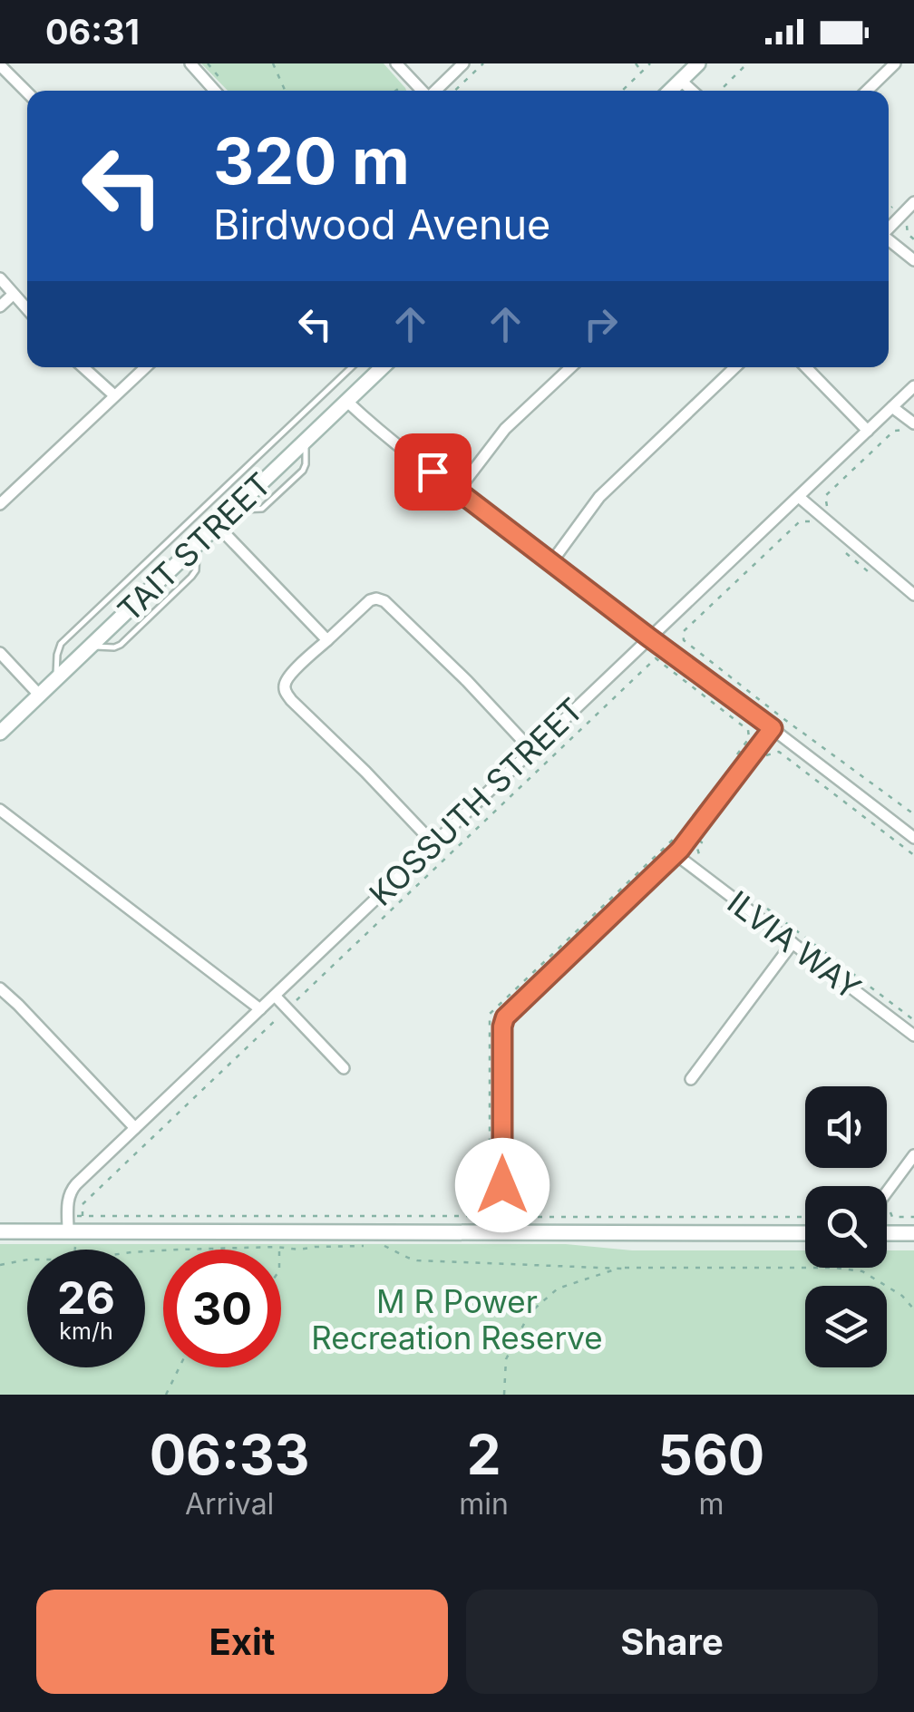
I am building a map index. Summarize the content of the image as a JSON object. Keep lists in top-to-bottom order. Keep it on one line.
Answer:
{"streets":{"street":["TAIT STREET","KOSSUTH STREET","ILVIA WAY"]},"parks":["M R Power Recreation Reserve"],"page":{"status":"06:31","turn":["320 m","Birdwood Avenue"],"speed":"26 km/h","limit":"30","eta":["06:33","Arrival","2","min","560","m"],"buttons":["Exit","Share"]}}
